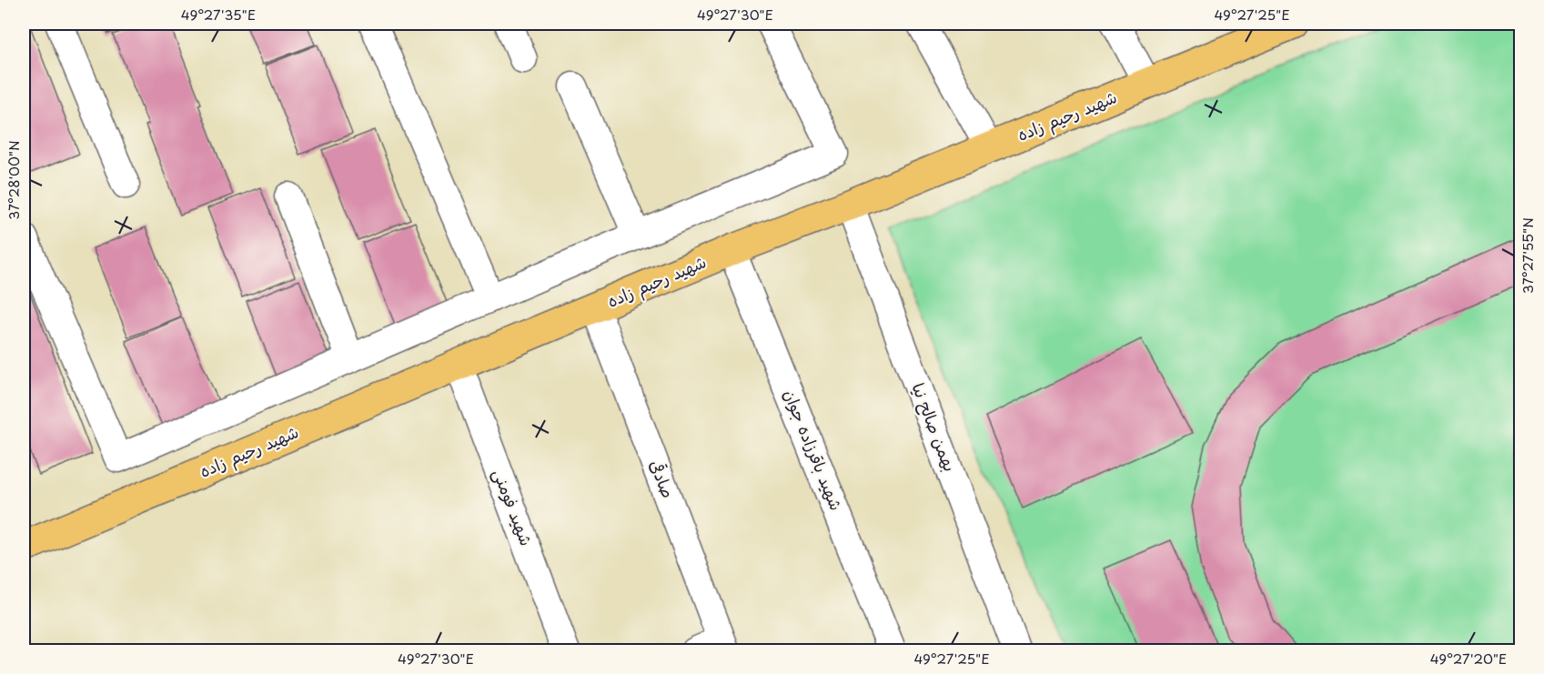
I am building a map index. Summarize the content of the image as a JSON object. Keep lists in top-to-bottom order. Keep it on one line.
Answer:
{"streets":{"main road":["شهید رحیم زاده"],"street":["بهمن صالح نیا","شهید باقرزاده جوان","صادقی","شهید فومنی"]},"crossings":[["شهید رحیم زاده","بهمن صالح نیا"],["شهید رحیم زاده","شهید باقرزاده جوان"],["شهید رحیم زاده","صادقی"],["شهید رحیم زاده","شهید فومنی"]],"coordinates":["49°27'35\"E","49°27'30\"E","49°27'25\"E","37°28'00\"N","37°27'55\"N","49°27'20\"E"]}
